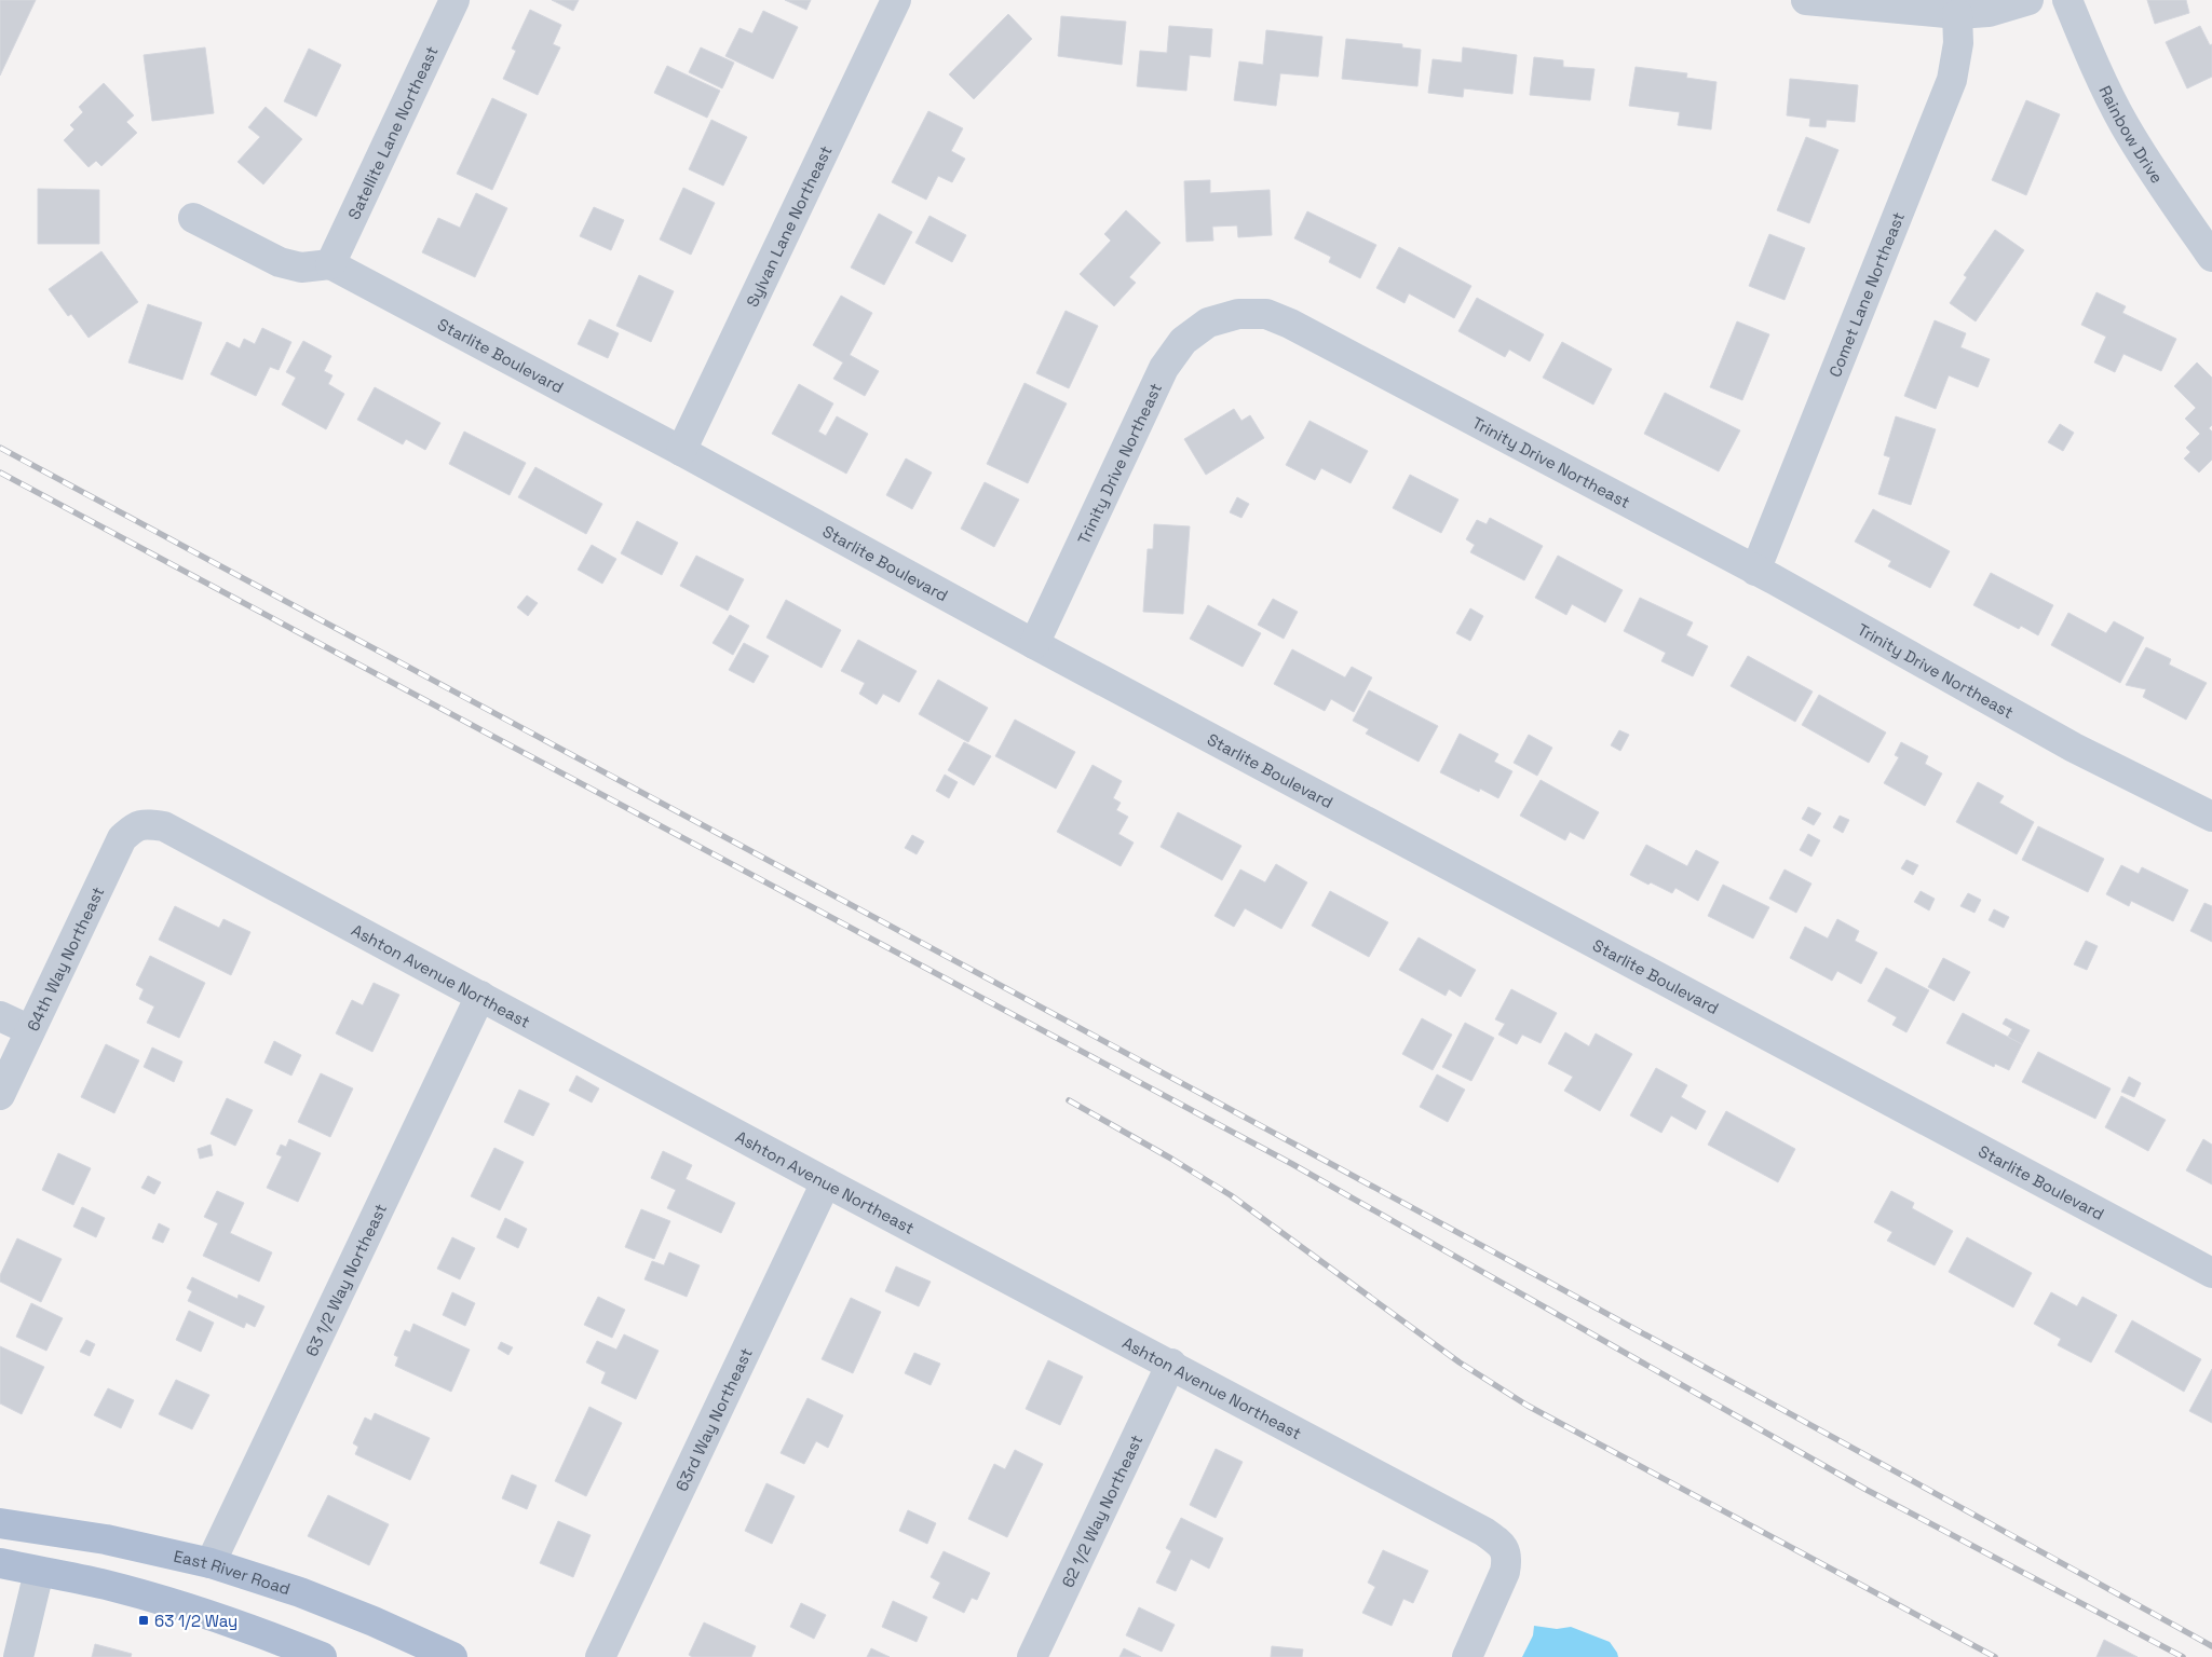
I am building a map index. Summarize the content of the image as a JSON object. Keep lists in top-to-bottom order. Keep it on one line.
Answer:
{"streets":{"main road":["East River Road"],"street":["Satellite Lane Northeast","Rainbow Drive","Sylvan Lane Northeast","Comet Lane Northeast","Starlite Boulevard","Trinity Drive Northeast","64th Way Northeast","Ashton Avenue Northeast","63 1/2 Way Northeast","63rd Way Northeast","62 1/2 Way Northeast"]},"crossings":[["Satellite Lane Northeast","Starlite Boulevard"],["Sylvan Lane Northeast","Starlite Boulevard"],["Comet Lane Northeast","Trinity Drive Northeast"],["Starlite Boulevard","Trinity Drive Northeast"],["64th Way Northeast","Ashton Avenue Northeast"],["Ashton Avenue Northeast","63 1/2 Way Northeast"],["Ashton Avenue Northeast","63rd Way Northeast"],["Ashton Avenue Northeast","62 1/2 Way Northeast"],["63 1/2 Way Northeast","East River Road"]],"places":{"transit":["63 1/2 Way"]}}
